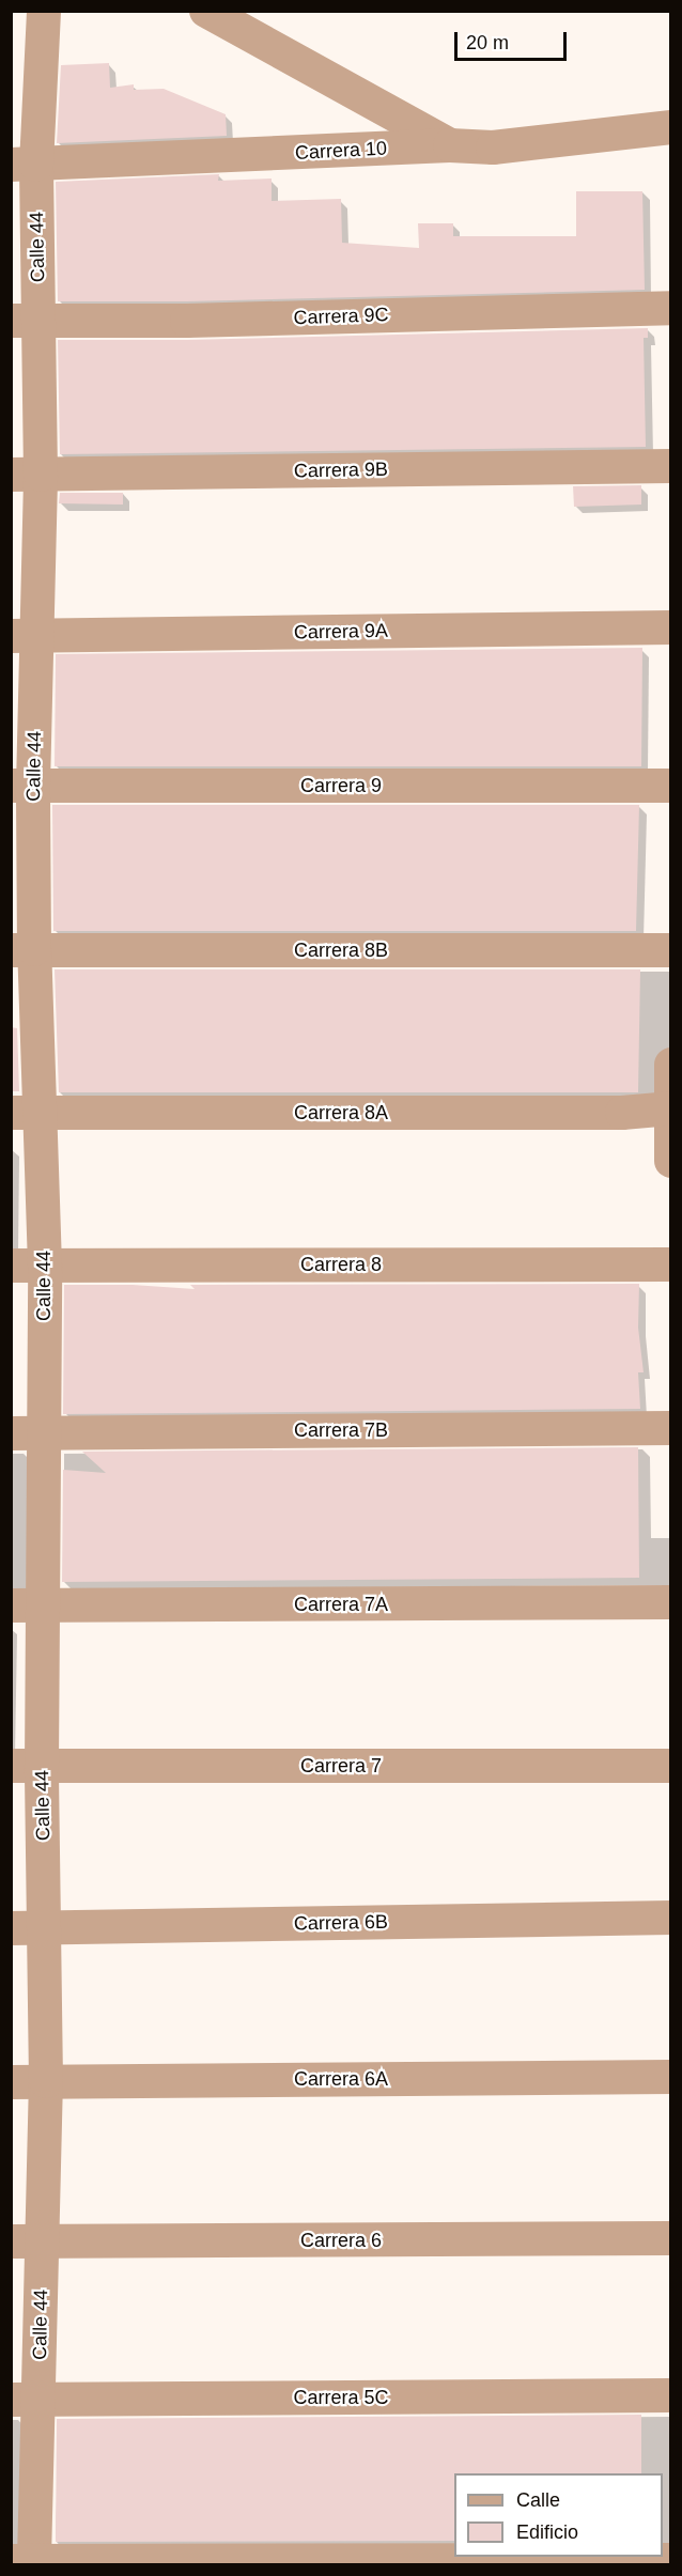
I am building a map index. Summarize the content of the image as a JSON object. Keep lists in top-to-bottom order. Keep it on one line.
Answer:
{"streets":{"street":["Carrera 10","Calle 44","Carrera 9C","Carrera 9B","Carrera 9A","Carrera 9","Carrera 8B","Carrera 8A","Carrera 8","Carrera 7B","Carrera 7A","Carrera 7","Carrera 6B","Carrera 6A","Carrera 6","Carrera 5C"]},"crossings":[["Carrera 10","Calle 44"],["Calle 44","Carrera 9C"],["Calle 44","Carrera 9B"],["Calle 44","Carrera 9A"],["Calle 44","Carrera 9"],["Calle 44","Carrera 8B"],["Calle 44","Carrera 8A"],["Calle 44","Carrera 8"],["Calle 44","Carrera 7B"],["Calle 44","Carrera 7A"],["Calle 44","Carrera 7"],["Calle 44","Carrera 6B"],["Calle 44","Carrera 6A"],["Calle 44","Carrera 6"],["Calle 44","Carrera 5C"]],"legend":["Calle","Edificio"],"scale_bar":"20 m"}
